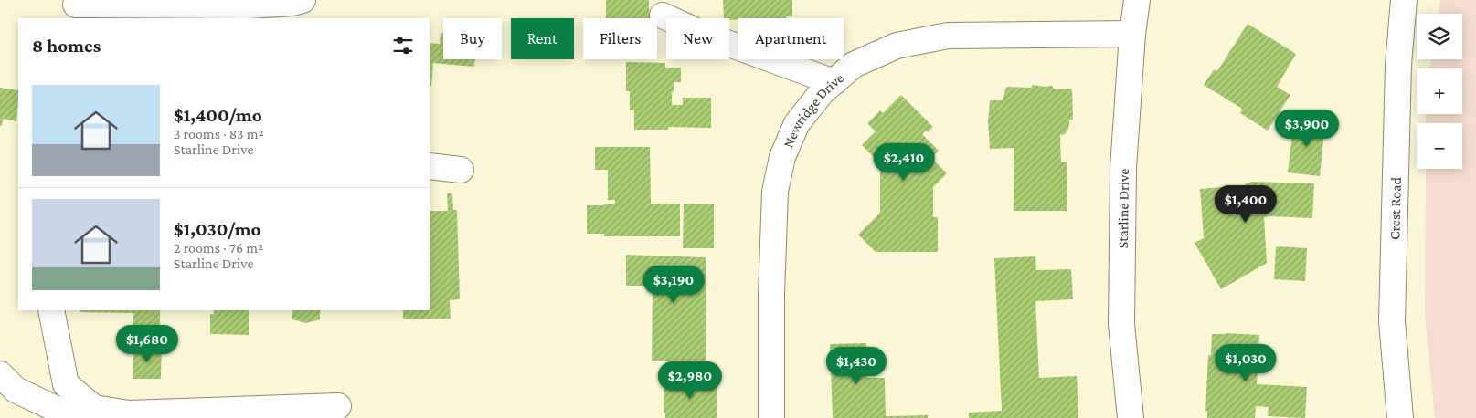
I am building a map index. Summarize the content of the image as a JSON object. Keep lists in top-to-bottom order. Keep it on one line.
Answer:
{"streets":{"street":["Newridge Drive","Starline Drive","Crest Road"]},"crossings":[["Newridge Drive","Starline Drive"]],"page":{"map_buttons":["+","−"],"chip":["Buy","Rent","Filters","New","Apartment"],"heading":"8 homes","list":[{"name":"$1,400/mo","note":"3 rooms · 83 m² · Starline Drive"},{"name":"$1,030/mo","note":"2 rooms · 76 m² · Starline Drive"}],"price":["$3,900","$2,410","$1,400","$3,190","$1,680","$1,030","$1,430","$2,980"]}}
